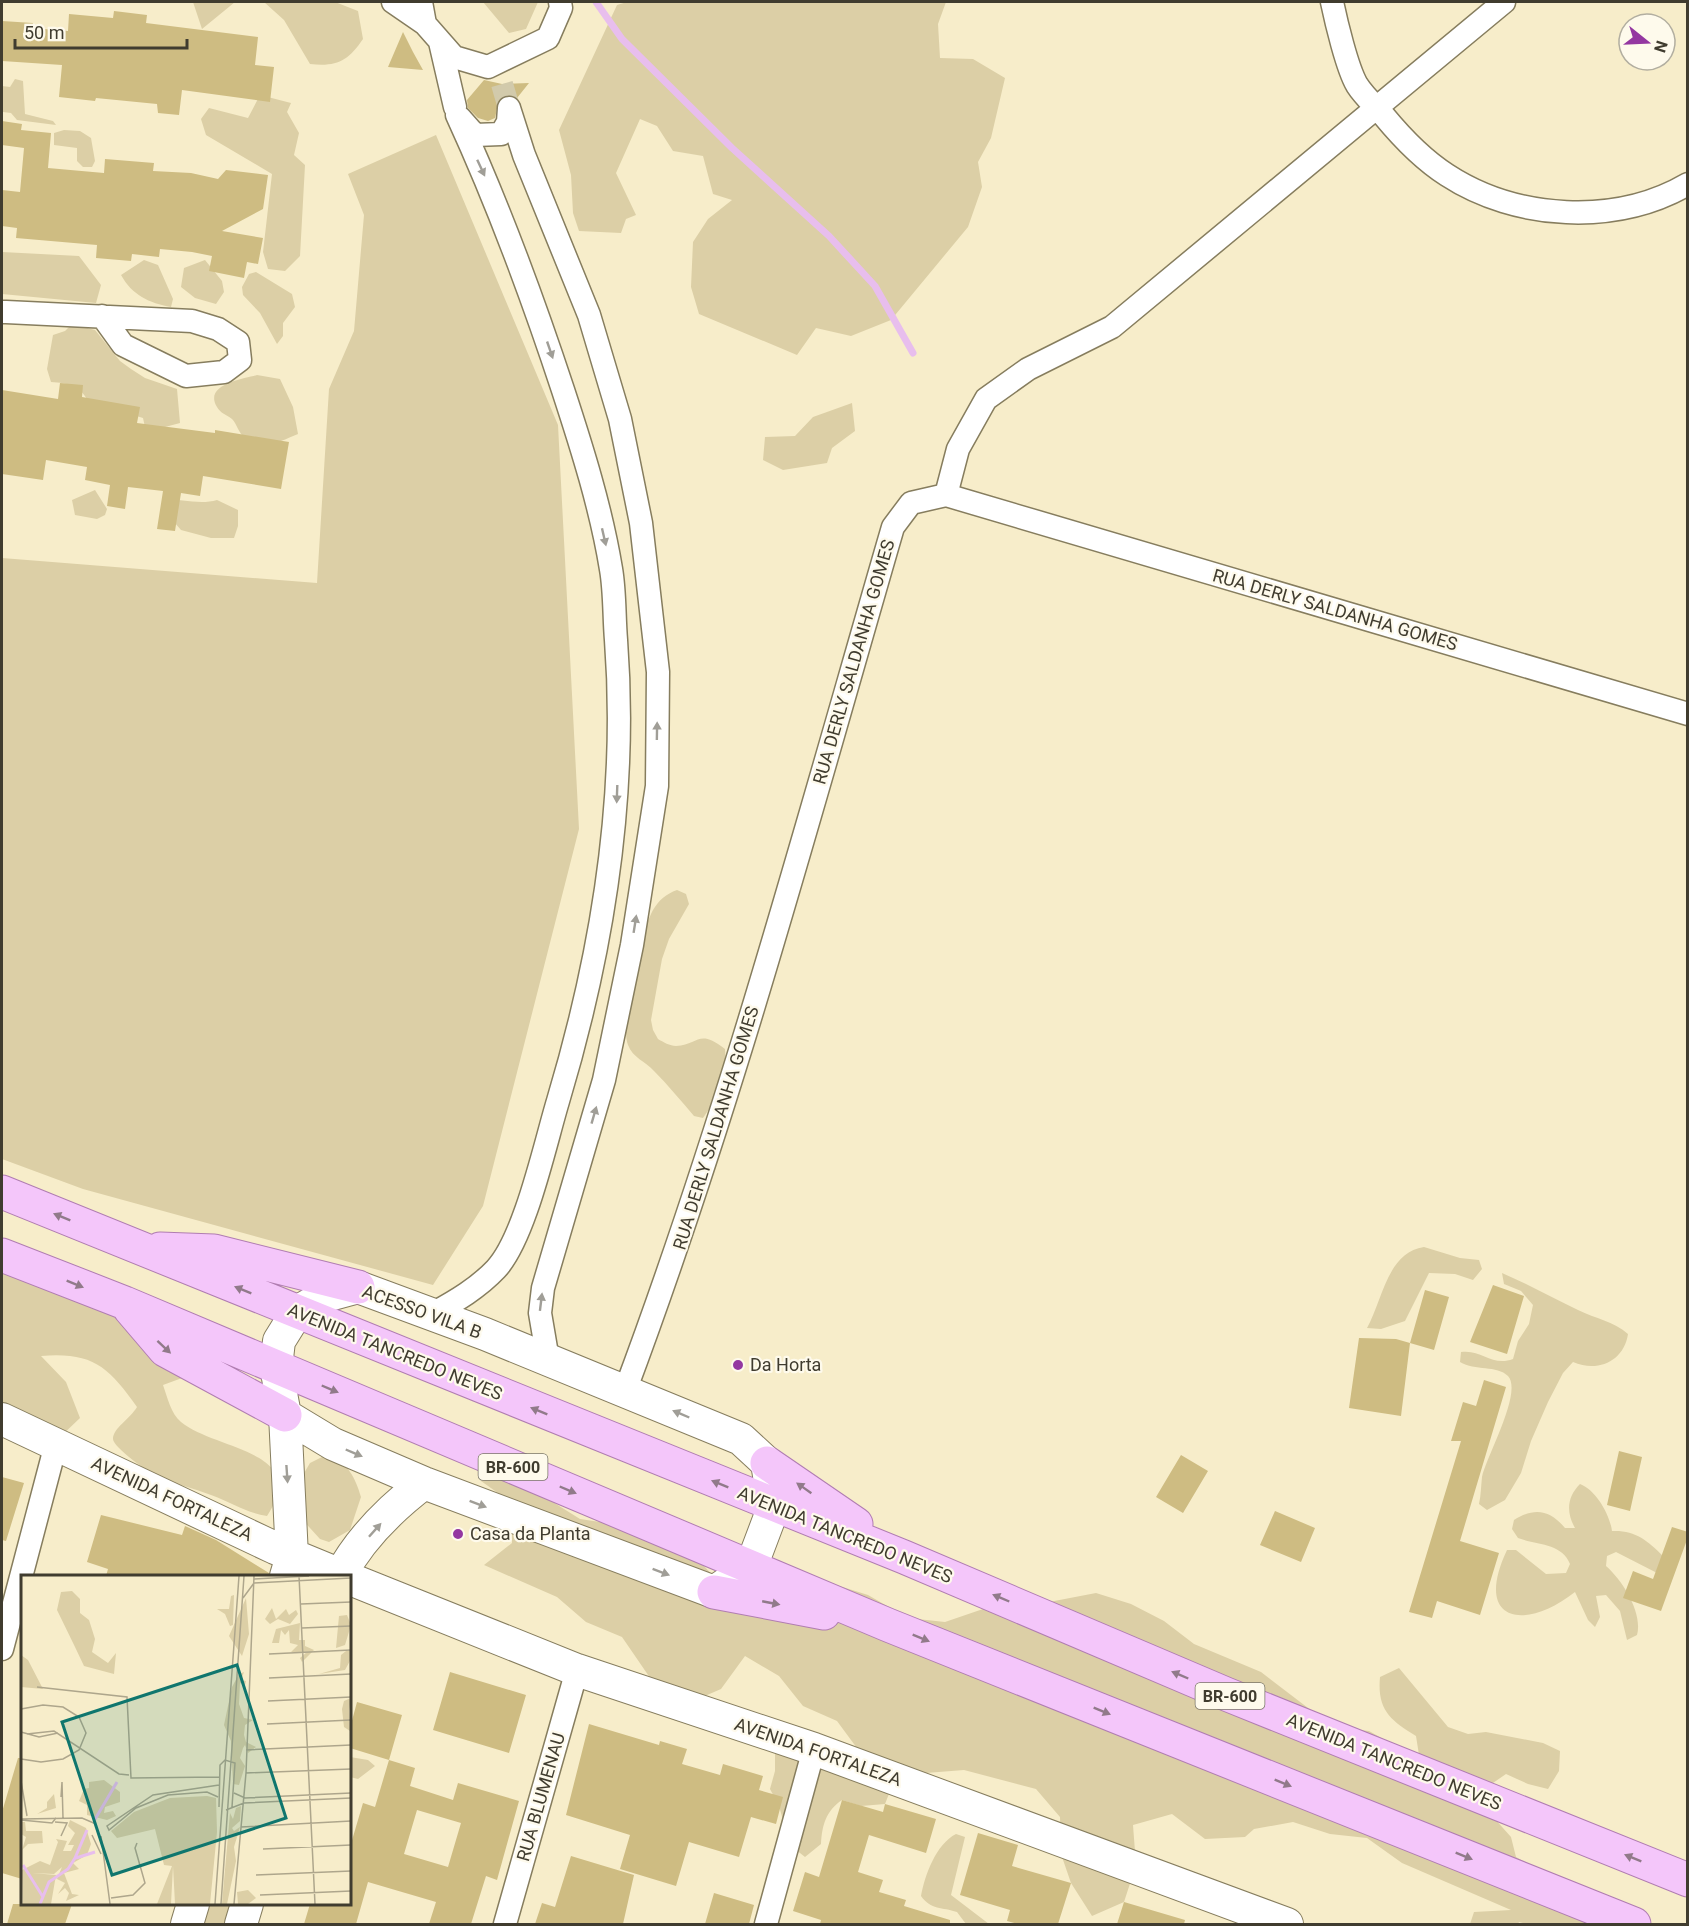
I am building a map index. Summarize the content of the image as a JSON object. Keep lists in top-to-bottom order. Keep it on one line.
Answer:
{"streets":{"main road":["AVENIDA TANCREDO NEVES","BR-600"],"street":["RUA DERLY SALDANHA GOMES","ACESSO VILA B","AVENIDA FORTALEZA","RUA BLUMENAU"]},"crossings":[["RUA DERLY SALDANHA GOMES","ACESSO VILA B"],["ACESSO VILA B","AVENIDA TANCREDO NEVES"],["AVENIDA FORTALEZA","RUA BLUMENAU"]],"places":["Da Horta","Casa da Planta"],"scale_bar":"50 m","north":"right"}
